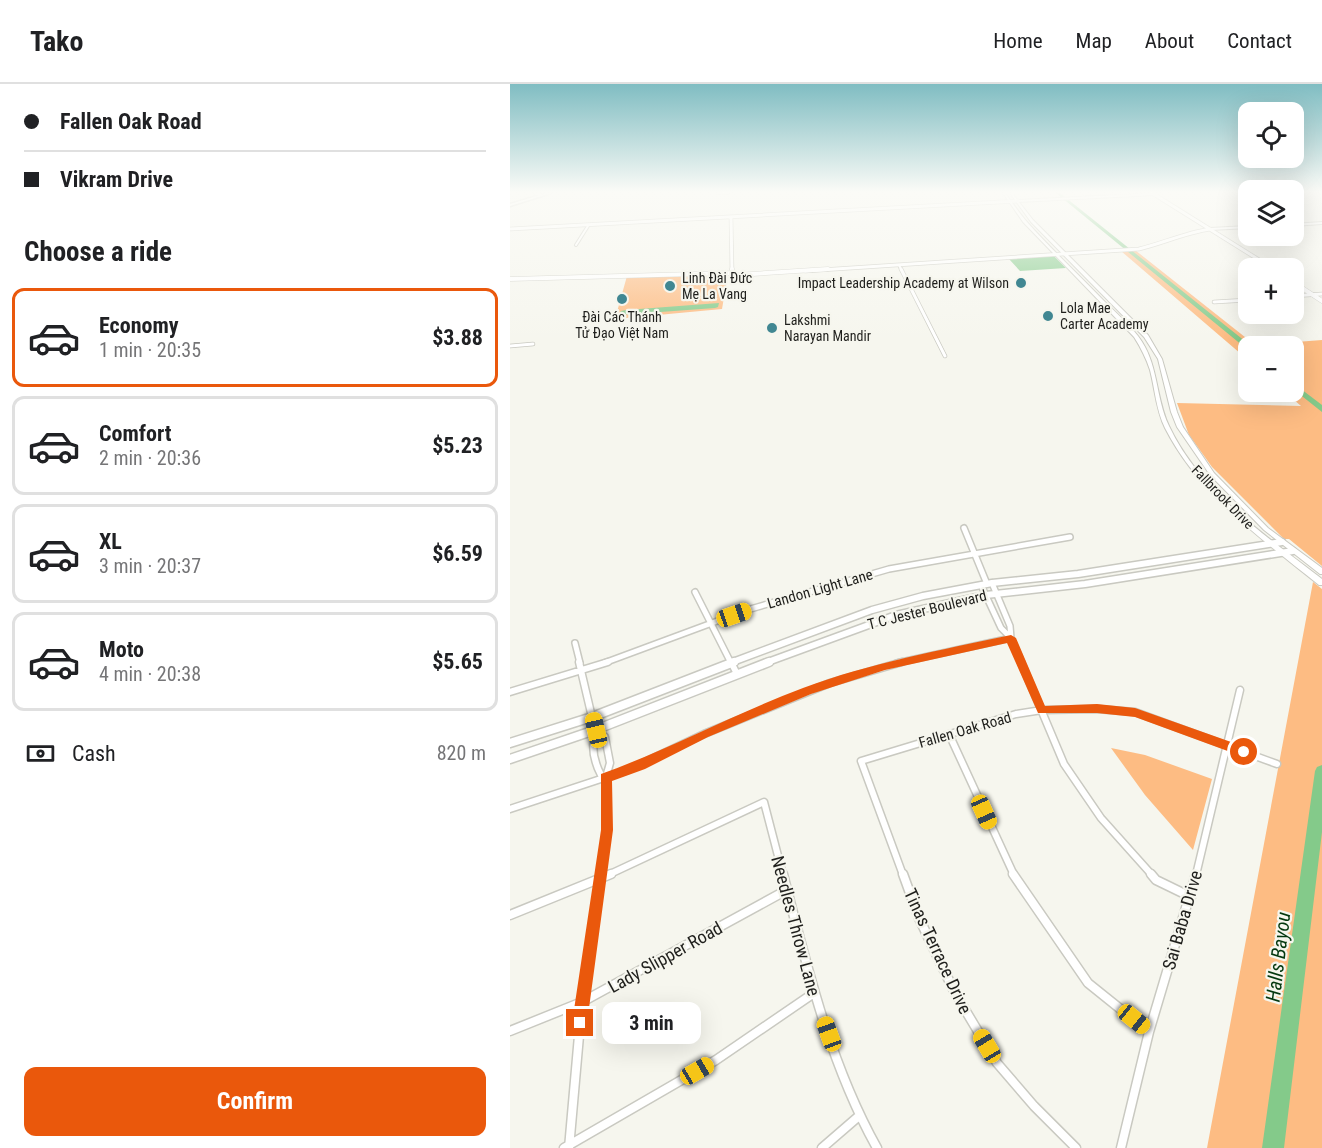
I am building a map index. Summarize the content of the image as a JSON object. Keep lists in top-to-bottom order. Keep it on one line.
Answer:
{"streets":{"main road":["Fallbrook Drive"],"street":["Landon Light Lane","T C Jester Boulevard","Fallen Oak Road","Sai Baba Drive","Needles Throw Lane","Tinas Terrace Drive","Lady Slipper Road"]},"crossings":[["Fallbrook Drive","T C Jester Boulevard"],["Fallen Oak Road","Sai Baba Drive"],["Fallen Oak Road","Tinas Terrace Drive"],["Needles Throw Lane","Lady Slipper Road"]],"water":["Halls Bayou"],"places":["Impact Leadership Academy at Wilson","Linh Đài Đức Mẹ La Vang","Đài Các Thánh Tử Đạo Việt Nam","Lola Mae Carter Academy","Lakshmi Narayan Mandir"],"page":{"header":"Tako","nav":["Home","Map","About","Contact"],"banner":["Fallen Oak Road","Vikram Drive"],"map_buttons":["+","−"],"heading":"Choose a ride","list":[{"name":"Economy","note":"1 min · 20:35","value":"$3.88"},{"name":"Comfort","note":"2 min · 20:36","value":"$5.23"},{"name":"XL","note":"3 min · 20:37","value":"$6.59"},{"name":"Moto","note":"4 min · 20:38","value":"$5.65"}],"pay":["Cash","820 m"],"bubble":"3 min","buttons":"Confirm"}}
